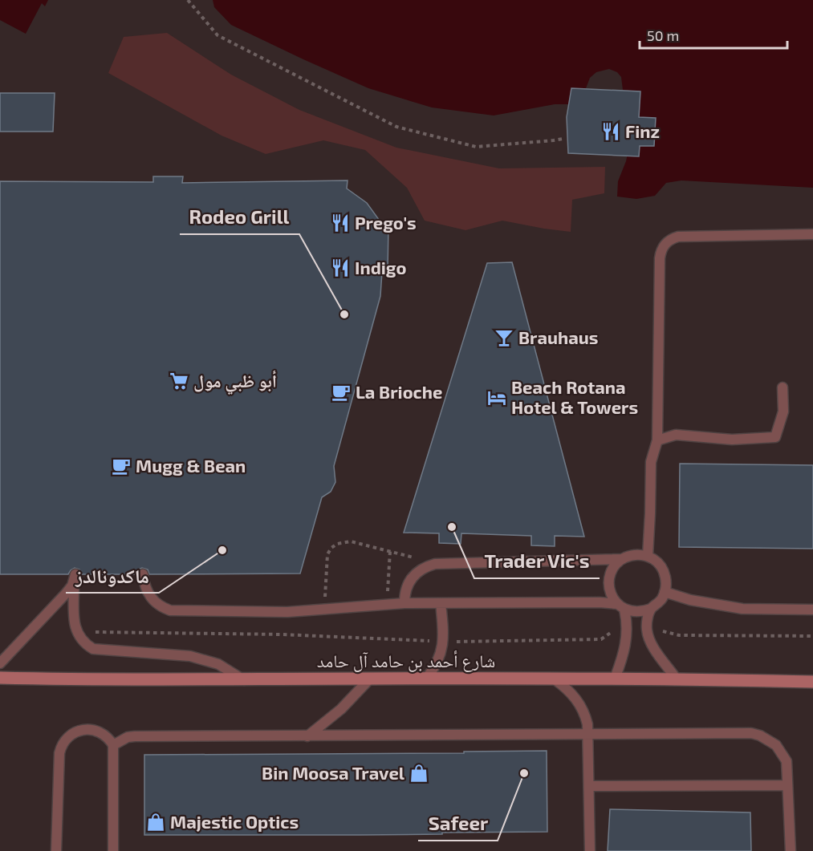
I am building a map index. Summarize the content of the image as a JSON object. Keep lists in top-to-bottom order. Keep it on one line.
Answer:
{"streets":{"main road":["شارع أحمد بن حامد آل حامد"]},"places":{"restaurant":["Finz","Prego's","Indigo"],"other":["Rodeo Grill","Trader Vic's","ماكدونالدز","Safeer"],"bar":["Brauhaus"],"supermarket":["أبو ظبي مول"],"cafe":["La Brioche","Mugg & Bean"],"hotel":["Beach Rotana Hotel & Towers"],"shop":["Bin Moosa Travel","Majestic Optics"]},"scale_bar":"50 m"}
